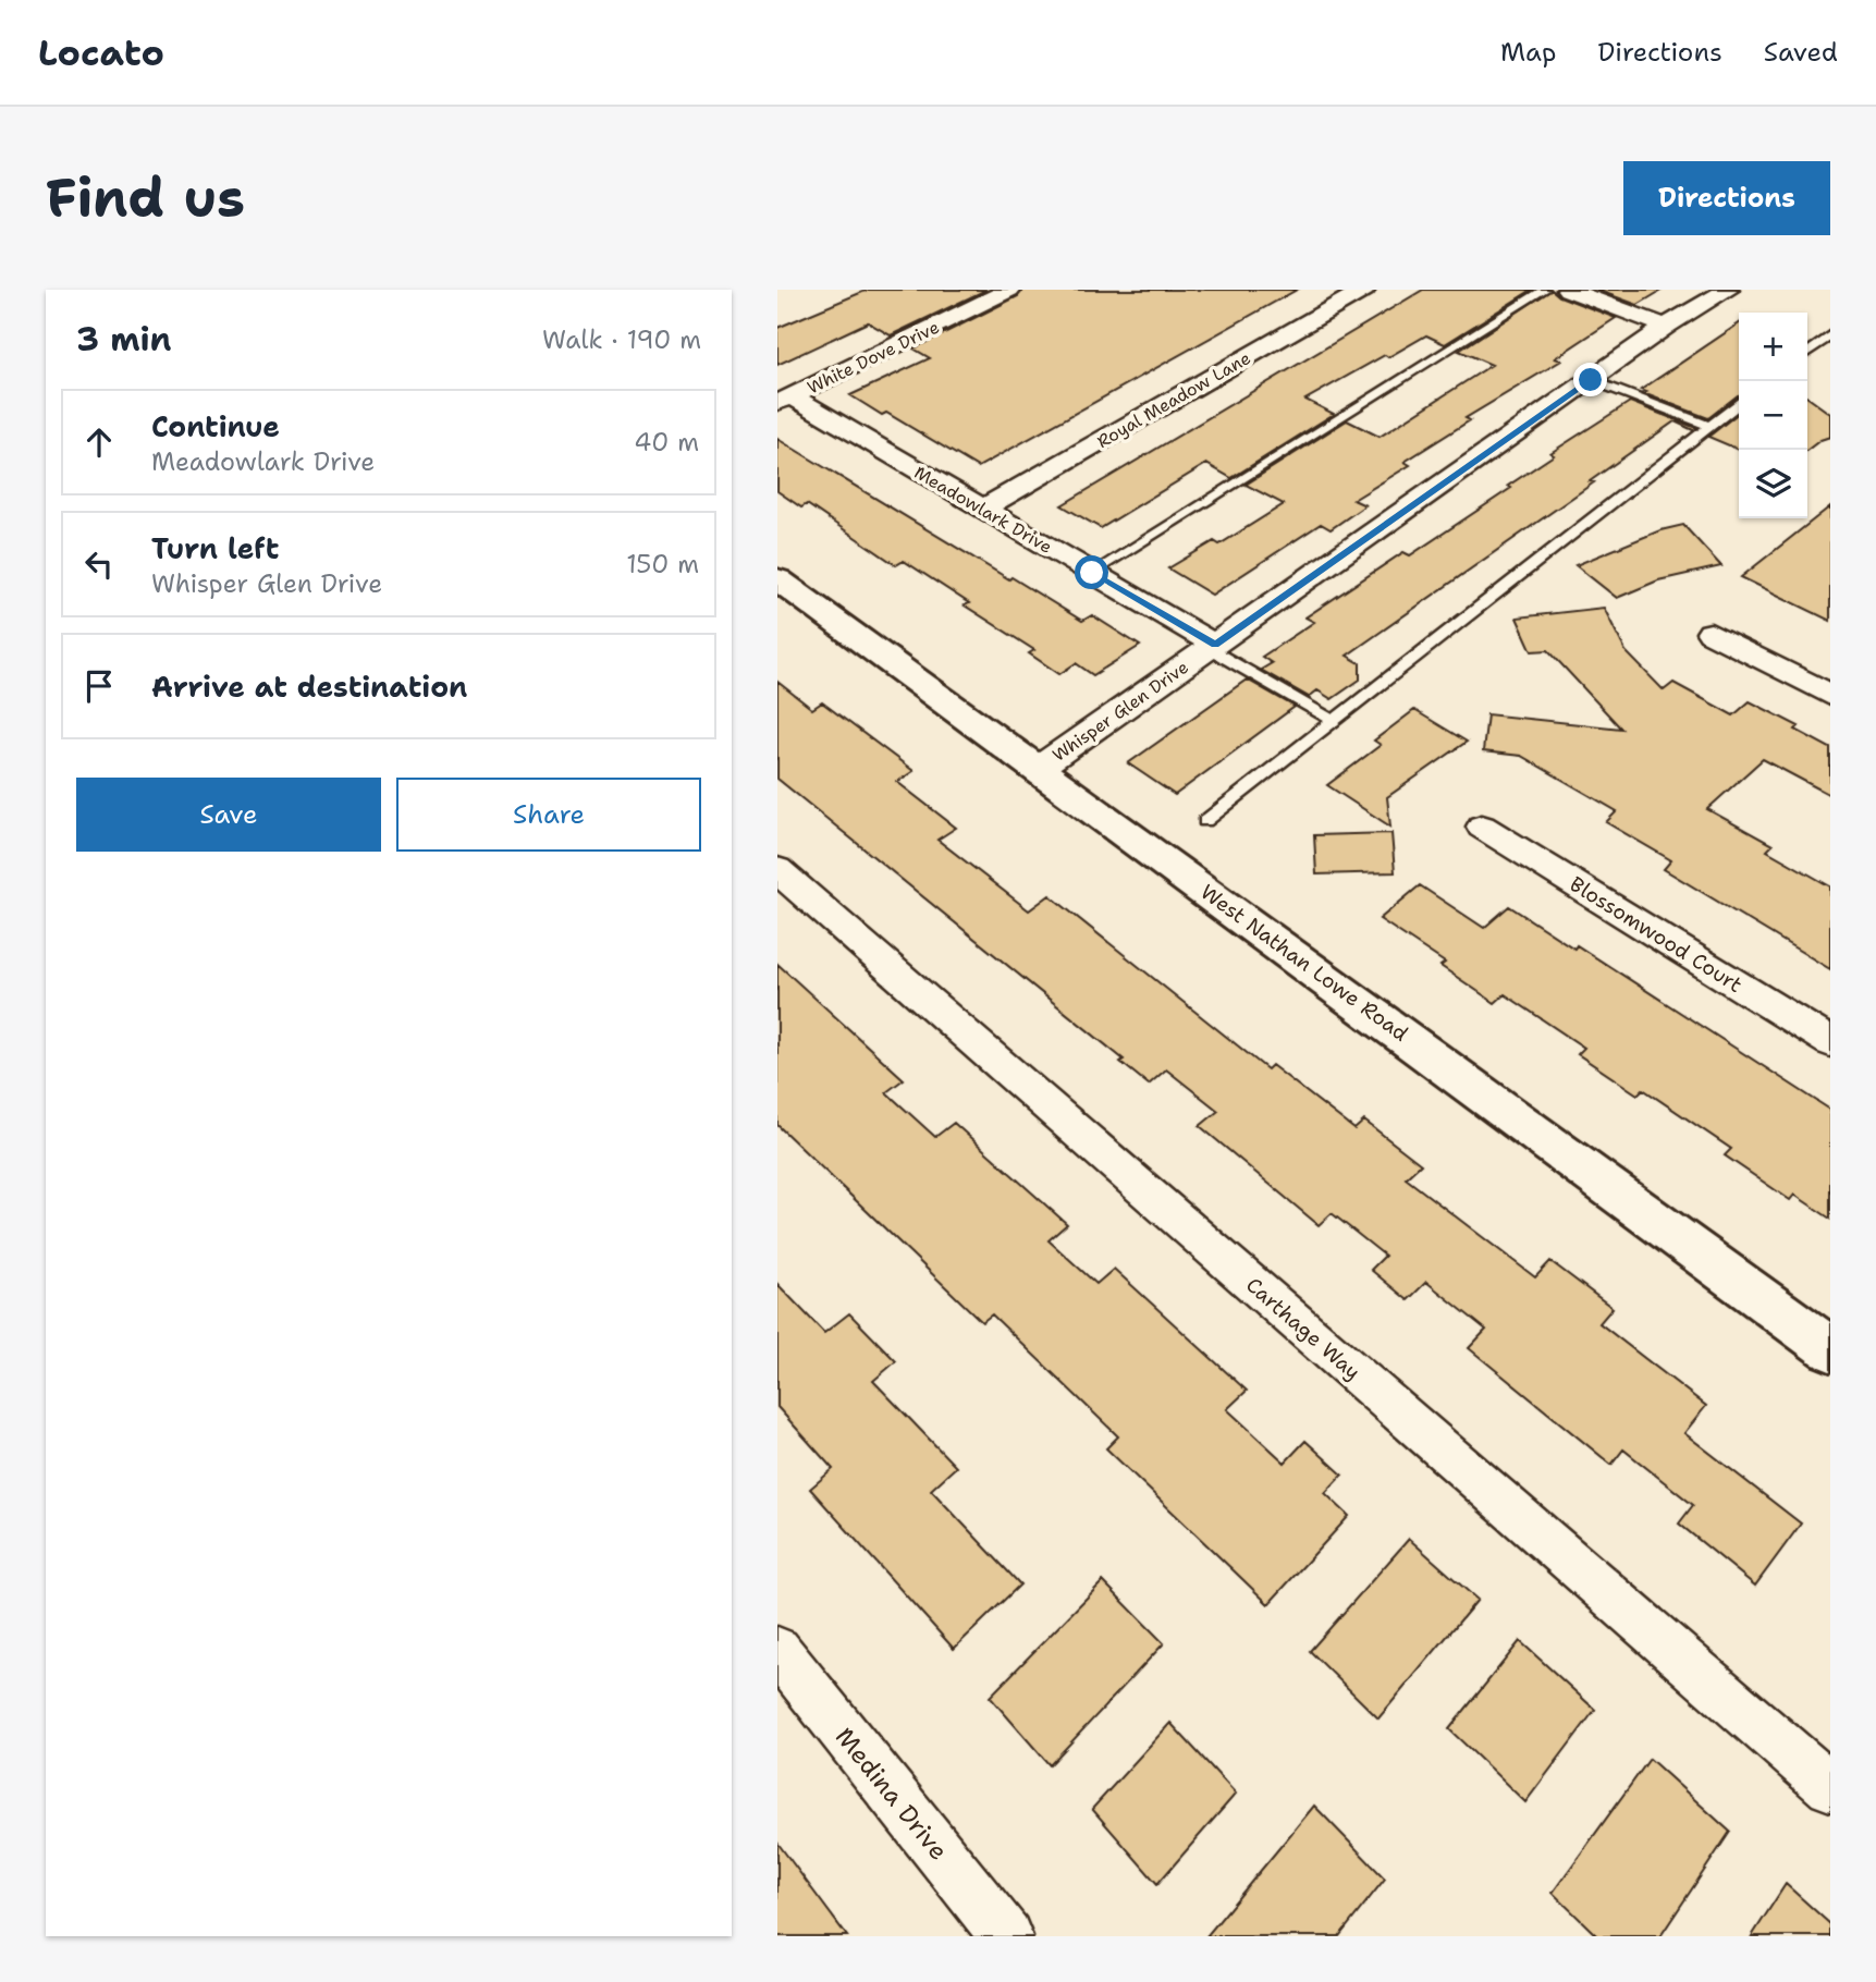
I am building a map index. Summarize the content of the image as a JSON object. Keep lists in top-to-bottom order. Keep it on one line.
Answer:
{"streets":{"street":["White Dove Drive","Royal Meadow Lane","Meadowlark Drive","Whisper Glen Drive","Blossomwood Court","West Nathan Lowe Road","Carthage Way","Medina Drive"]},"crossings":[["White Dove Drive","Meadowlark Drive"],["Royal Meadow Lane","Meadowlark Drive"],["Meadowlark Drive","Whisper Glen Drive"],["Whisper Glen Drive","West Nathan Lowe Road"]],"page":{"header":"Locato","nav":["Map","Directions","Saved"],"buttons":["Directions",["Save","Share"]],"title":"Find us","heading":["3 min","Walk · 190 m"],"map_buttons":["+","−"],"list":[["Continue","Meadowlark Drive","40 m"],["Turn left","Whisper Glen Drive","150 m"],"Arrive at destination"]}}
